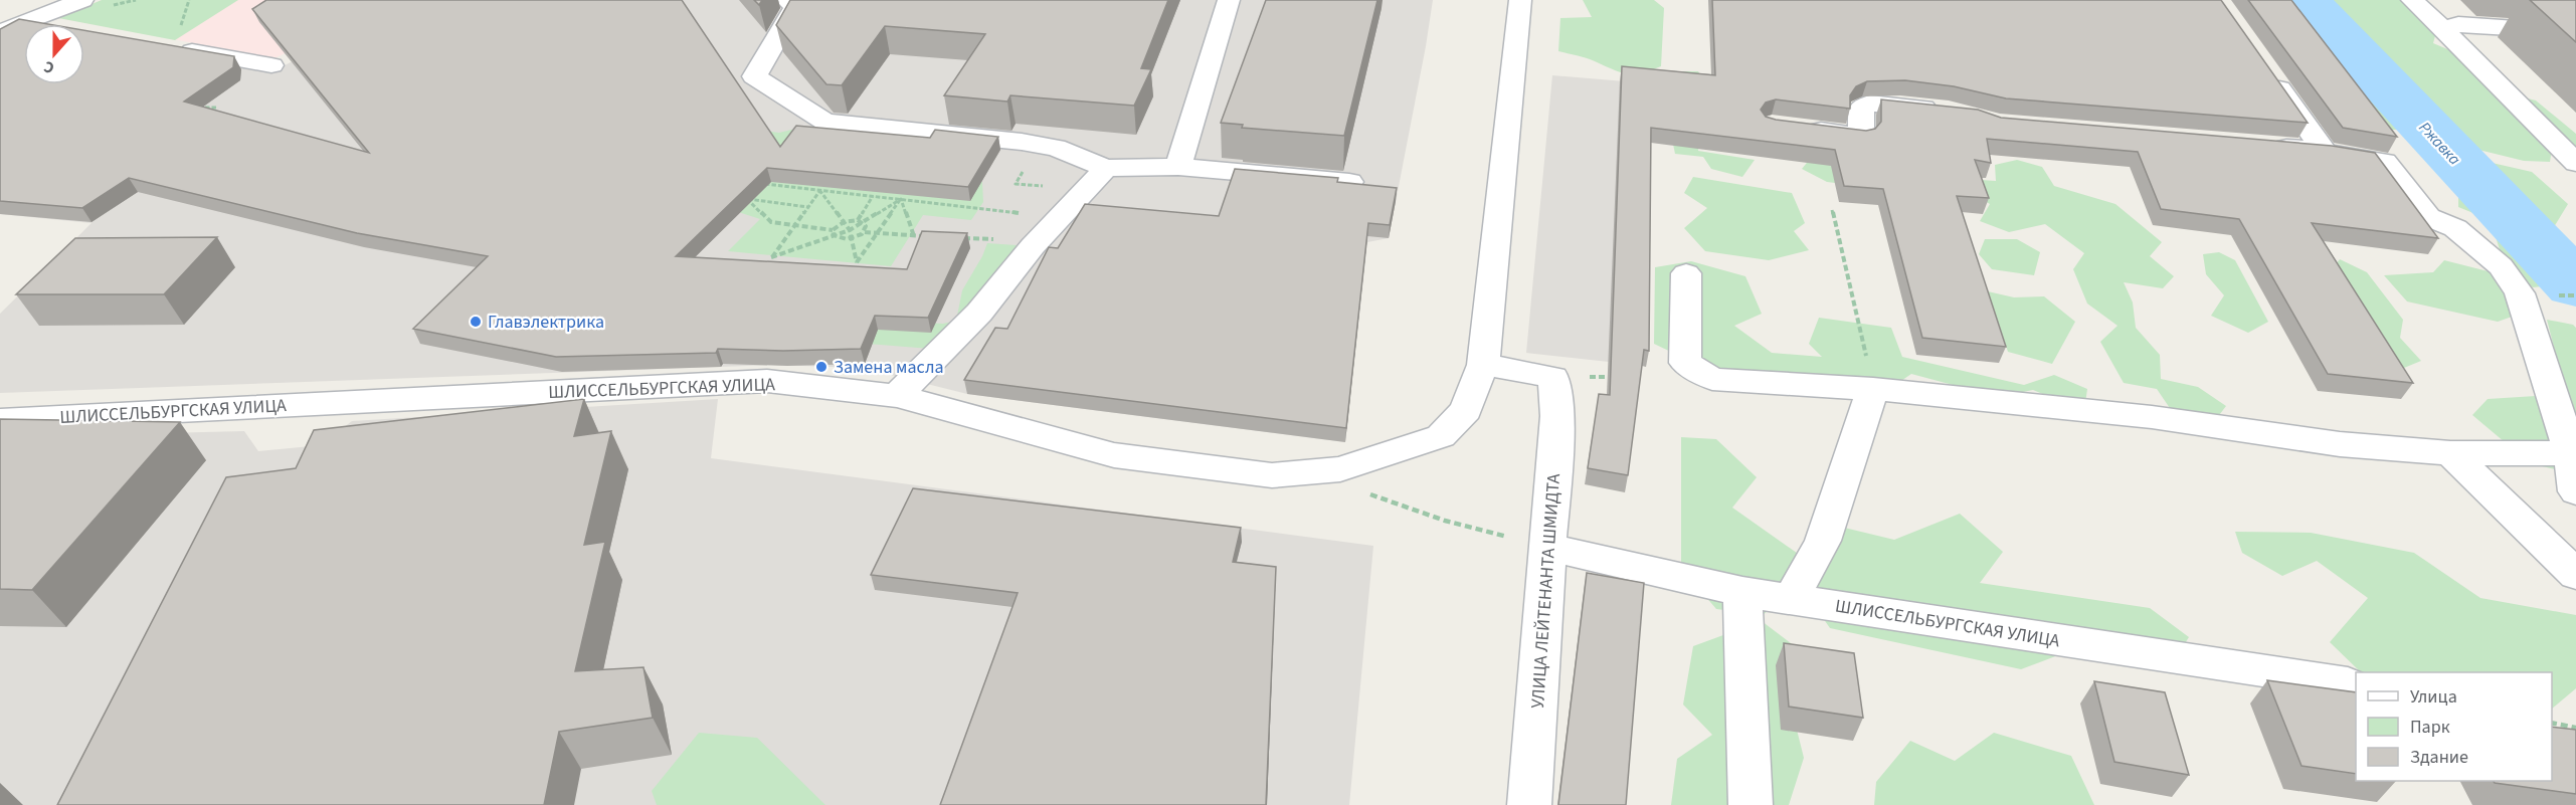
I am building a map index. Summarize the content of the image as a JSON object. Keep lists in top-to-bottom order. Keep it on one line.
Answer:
{"streets":{"street":["ШЛИССЕЛЬБУРГСКАЯ УЛИЦА","УЛИЦА ЛЕЙТЕНАНТА ШМИДТА"]},"crossings":[["ШЛИССЕЛЬБУРГСКАЯ УЛИЦА","УЛИЦА ЛЕЙТЕНАНТА ШМИДТА"]],"water":["Ржавка"],"places":["Главэлектрика","Замена масла"],"legend":["Улица","Парк","Здание"],"north":"bottom"}
